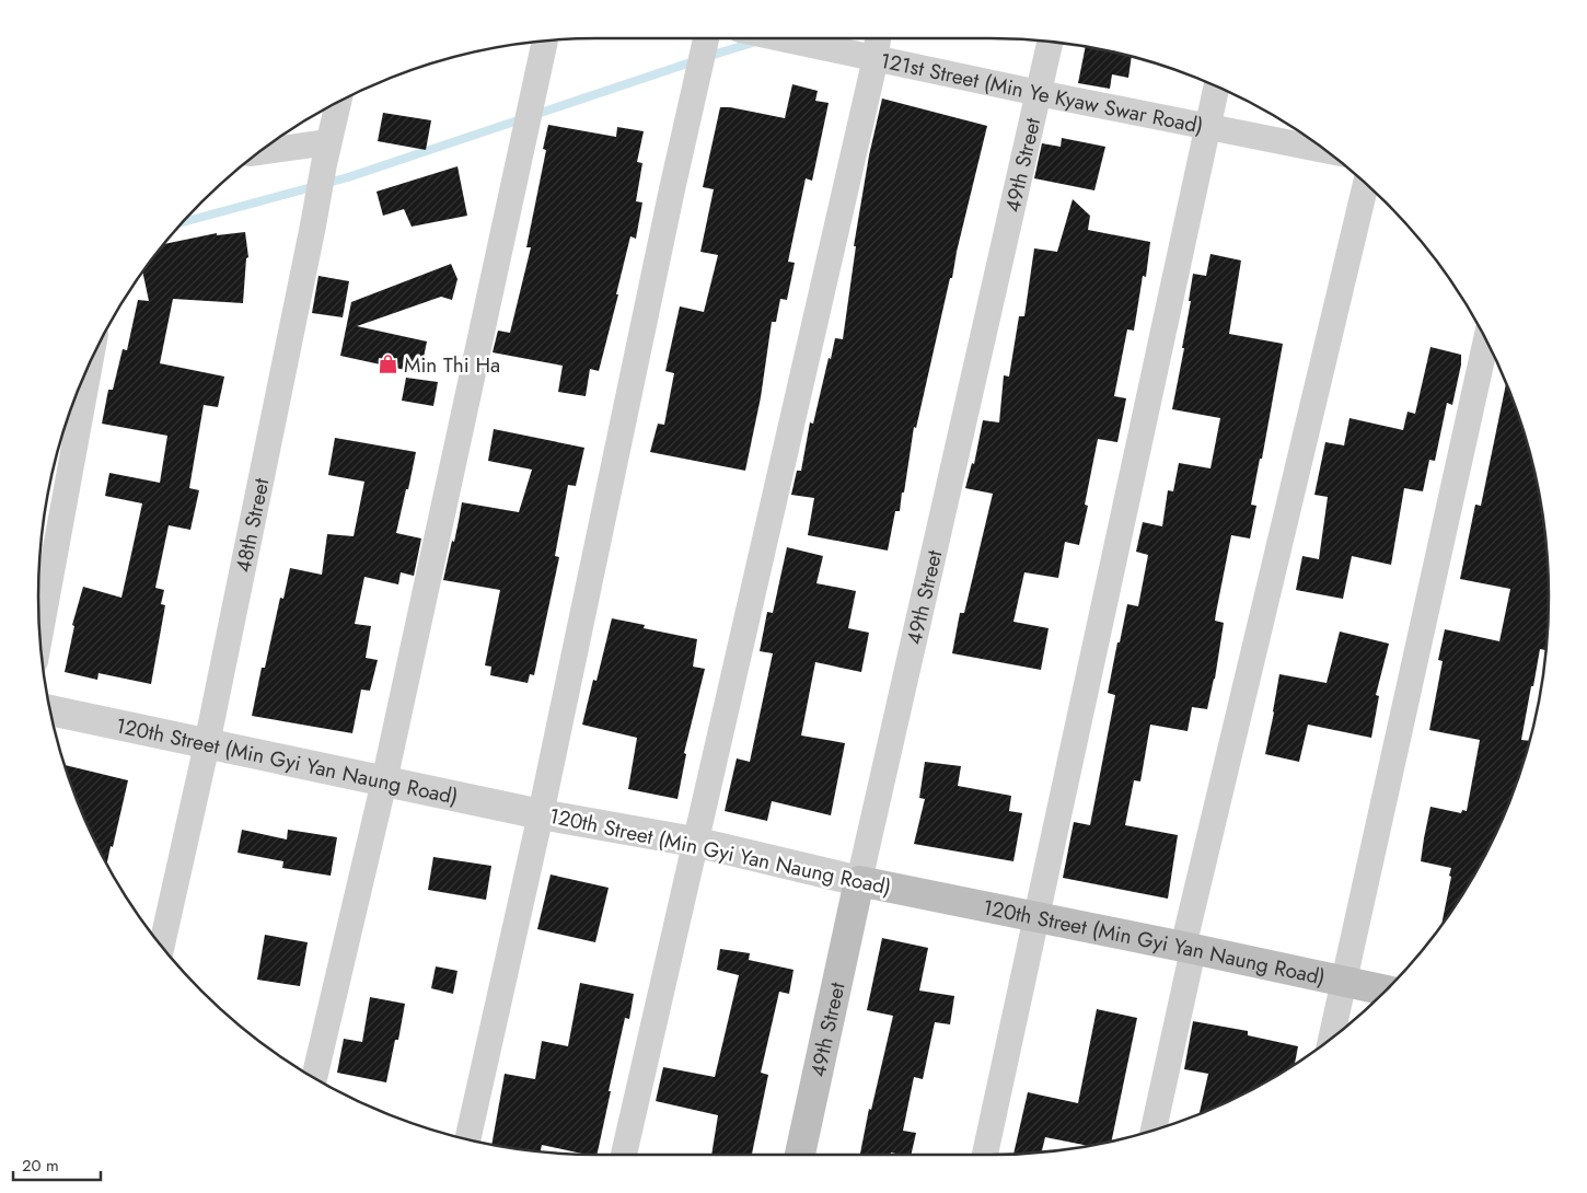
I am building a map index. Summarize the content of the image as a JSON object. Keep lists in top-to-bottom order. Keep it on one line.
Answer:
{"streets":{"main road":["49th Street","120th Street (Min Gyi Yan Naung Road)"],"street":["121st Street (Min Ye Kyaw Swar Road)","48th Street"]},"crossings":[["121st Street (Min Ye Kyaw Swar Road)","49th Street"],["49th Street","120th Street (Min Gyi Yan Naung Road)"],["48th Street","120th Street (Min Gyi Yan Naung Road)"]],"places":{"shop":["Min Thi Ha"]},"scale_bar":"20 m"}
